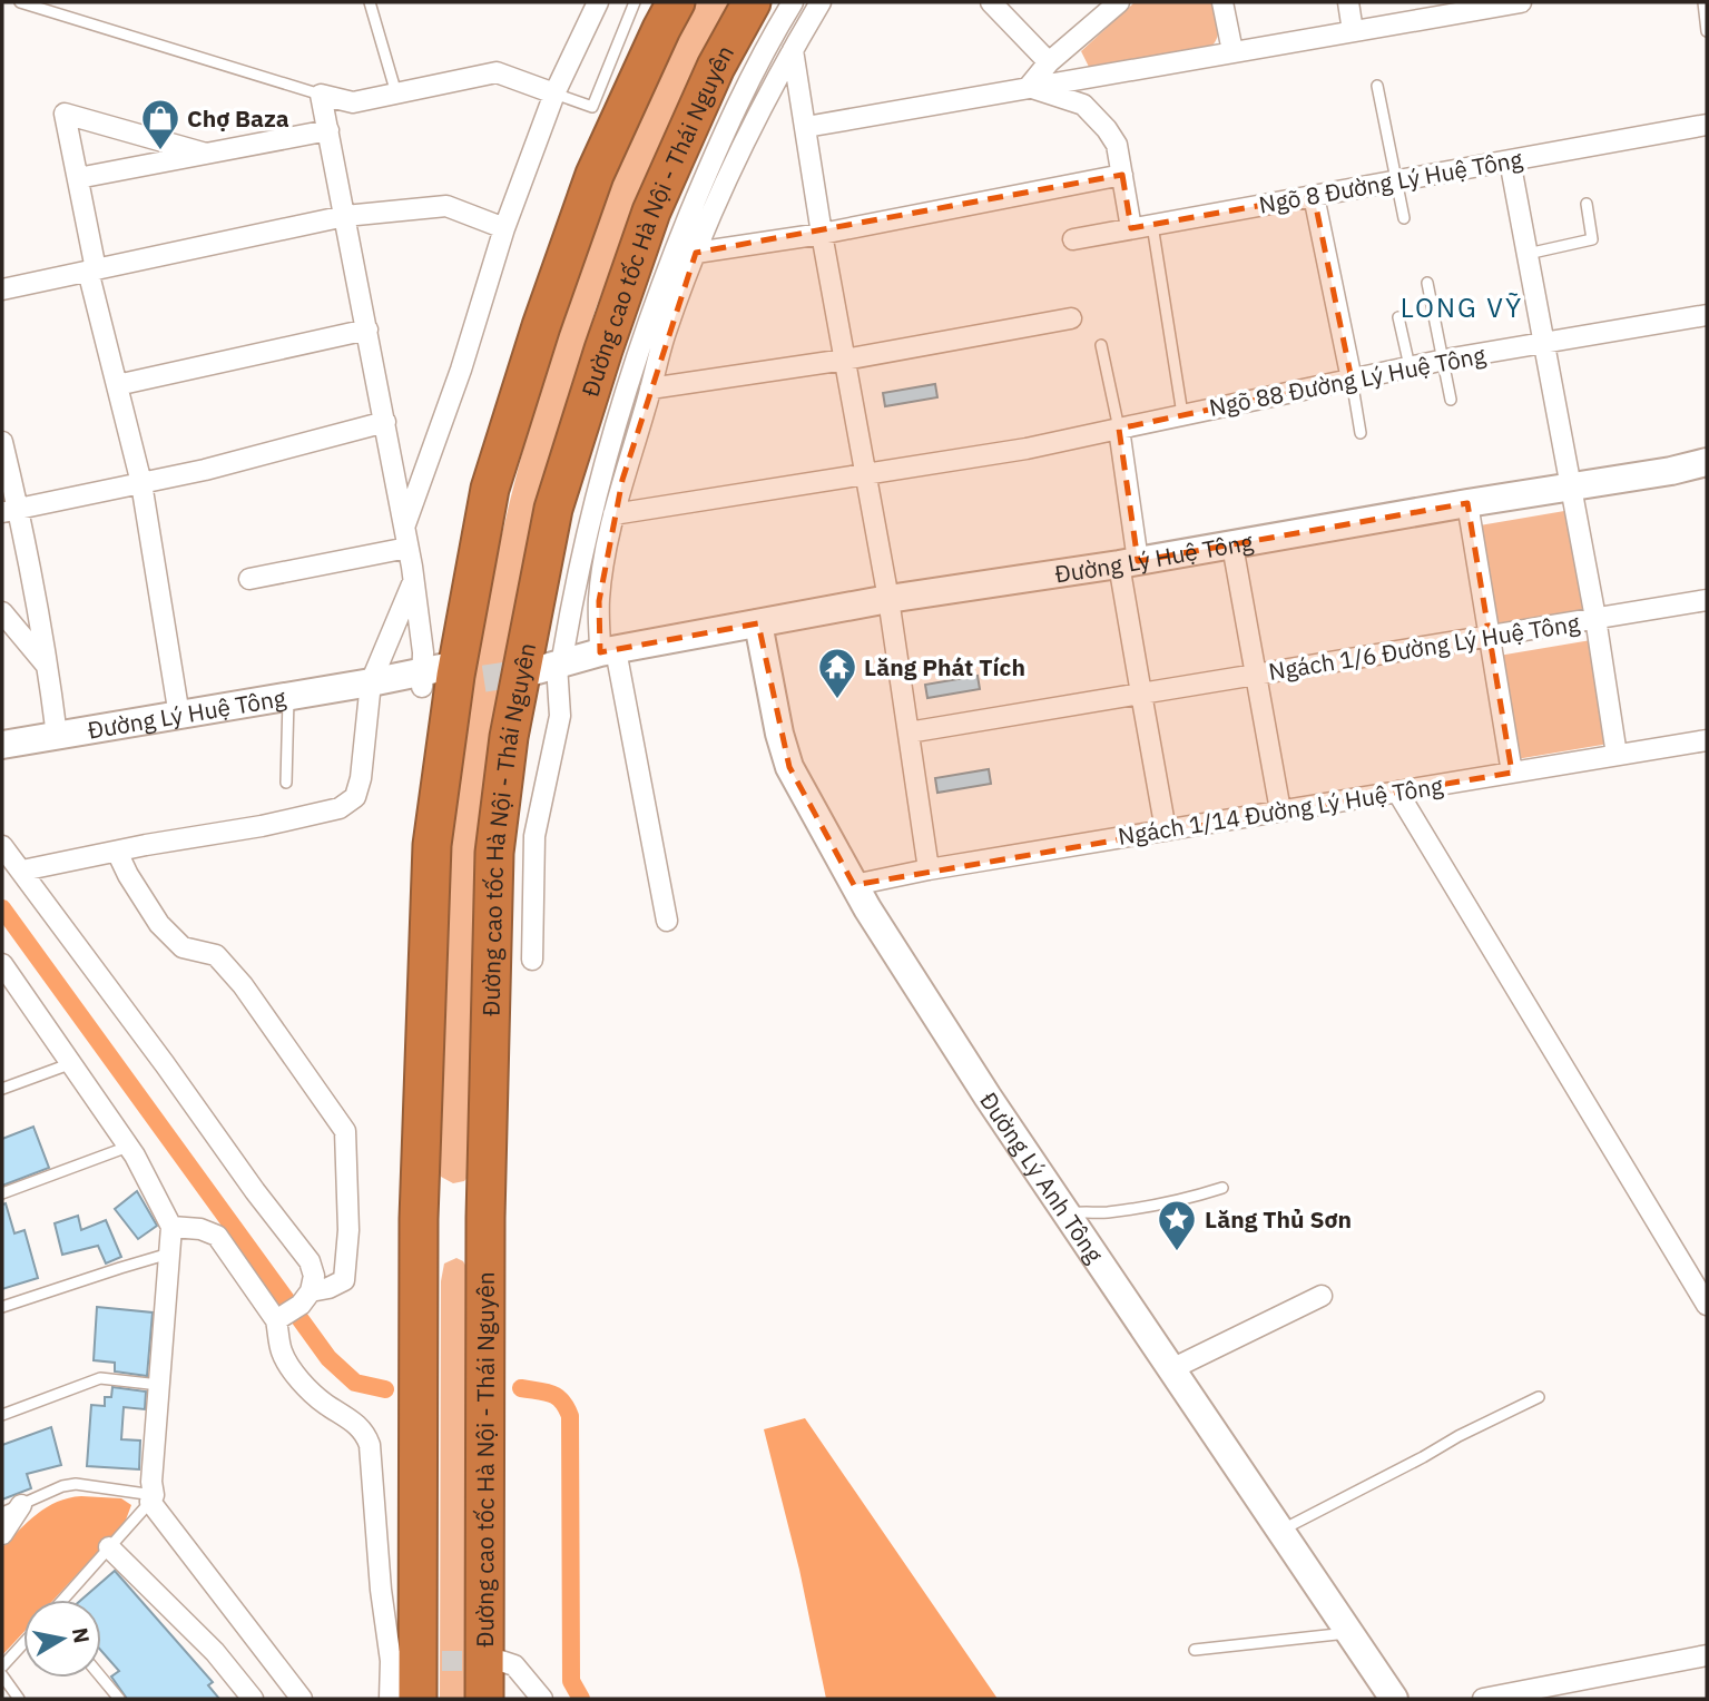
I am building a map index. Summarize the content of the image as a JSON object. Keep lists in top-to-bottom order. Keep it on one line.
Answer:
{"streets":{"highway":["Đường cao tốc Hà Nội - Thái Nguyên"],"main road":["Đường Lý Huệ Tông","Đường Lý Anh Tông"],"street":["Ngõ 8 Đường Lý Huệ Tông","Ngõ 88 Đường Lý Huệ Tông","Ngách 1/6 Đường Lý Huệ Tông","Ngách 1/14 Đường Lý Huệ Tông"]},"crossings":[["Đường Lý Huệ Tông","Đường Lý Anh Tông"],["Ngách 1/14 Đường Lý Huệ Tông","Đường Lý Anh Tông"]],"districts":["LONG VỸ"],"places":{"shop":["Chợ Baza"],"temple":["Lăng Phát Tích"],"place":["Lăng Thủ Sơn"]},"north":"right"}
